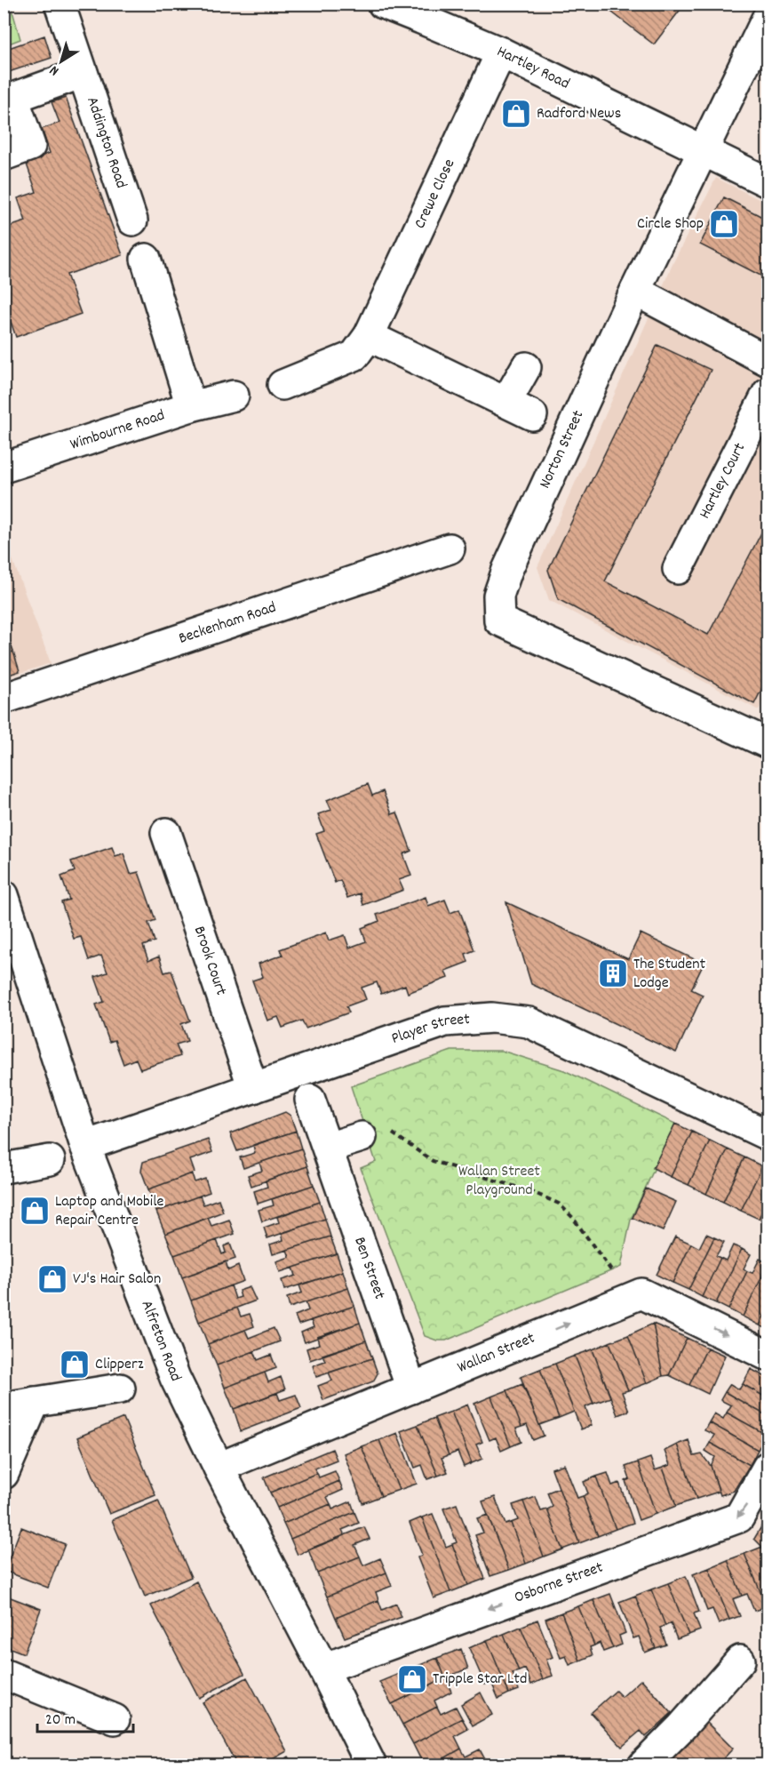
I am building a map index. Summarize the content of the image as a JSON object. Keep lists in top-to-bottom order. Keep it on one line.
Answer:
{"streets":{"street":["Hartley Road","Addington Road","Crewe Close","Wimbourne Road","Norton Street","Hartley Court","Beckenham Road","Brook Court","Player Street","Ben Street","Alfreton Road","Wallan Street","Osborne Street"]},"crossings":[["Hartley Road","Crewe Close"],["Hartley Road","Norton Street"],["Brook Court","Player Street"],["Player Street","Alfreton Road"],["Ben Street","Wallan Street"],["Alfreton Road","Wallan Street"],["Alfreton Road","Osborne Street"]],"one_way":["Wallan Street","Osborne Street"],"parks":["Wallan Street Playground"],"places":{"shop":["Radford News","Circle Shop","Laptop and Mobile Repair Centre","VJ's Hair Salon","Clipperz","Tripple Star Ltd"],"building":["The Student Lodge"]},"scale_bar":"20 m","north":"bottom left"}
